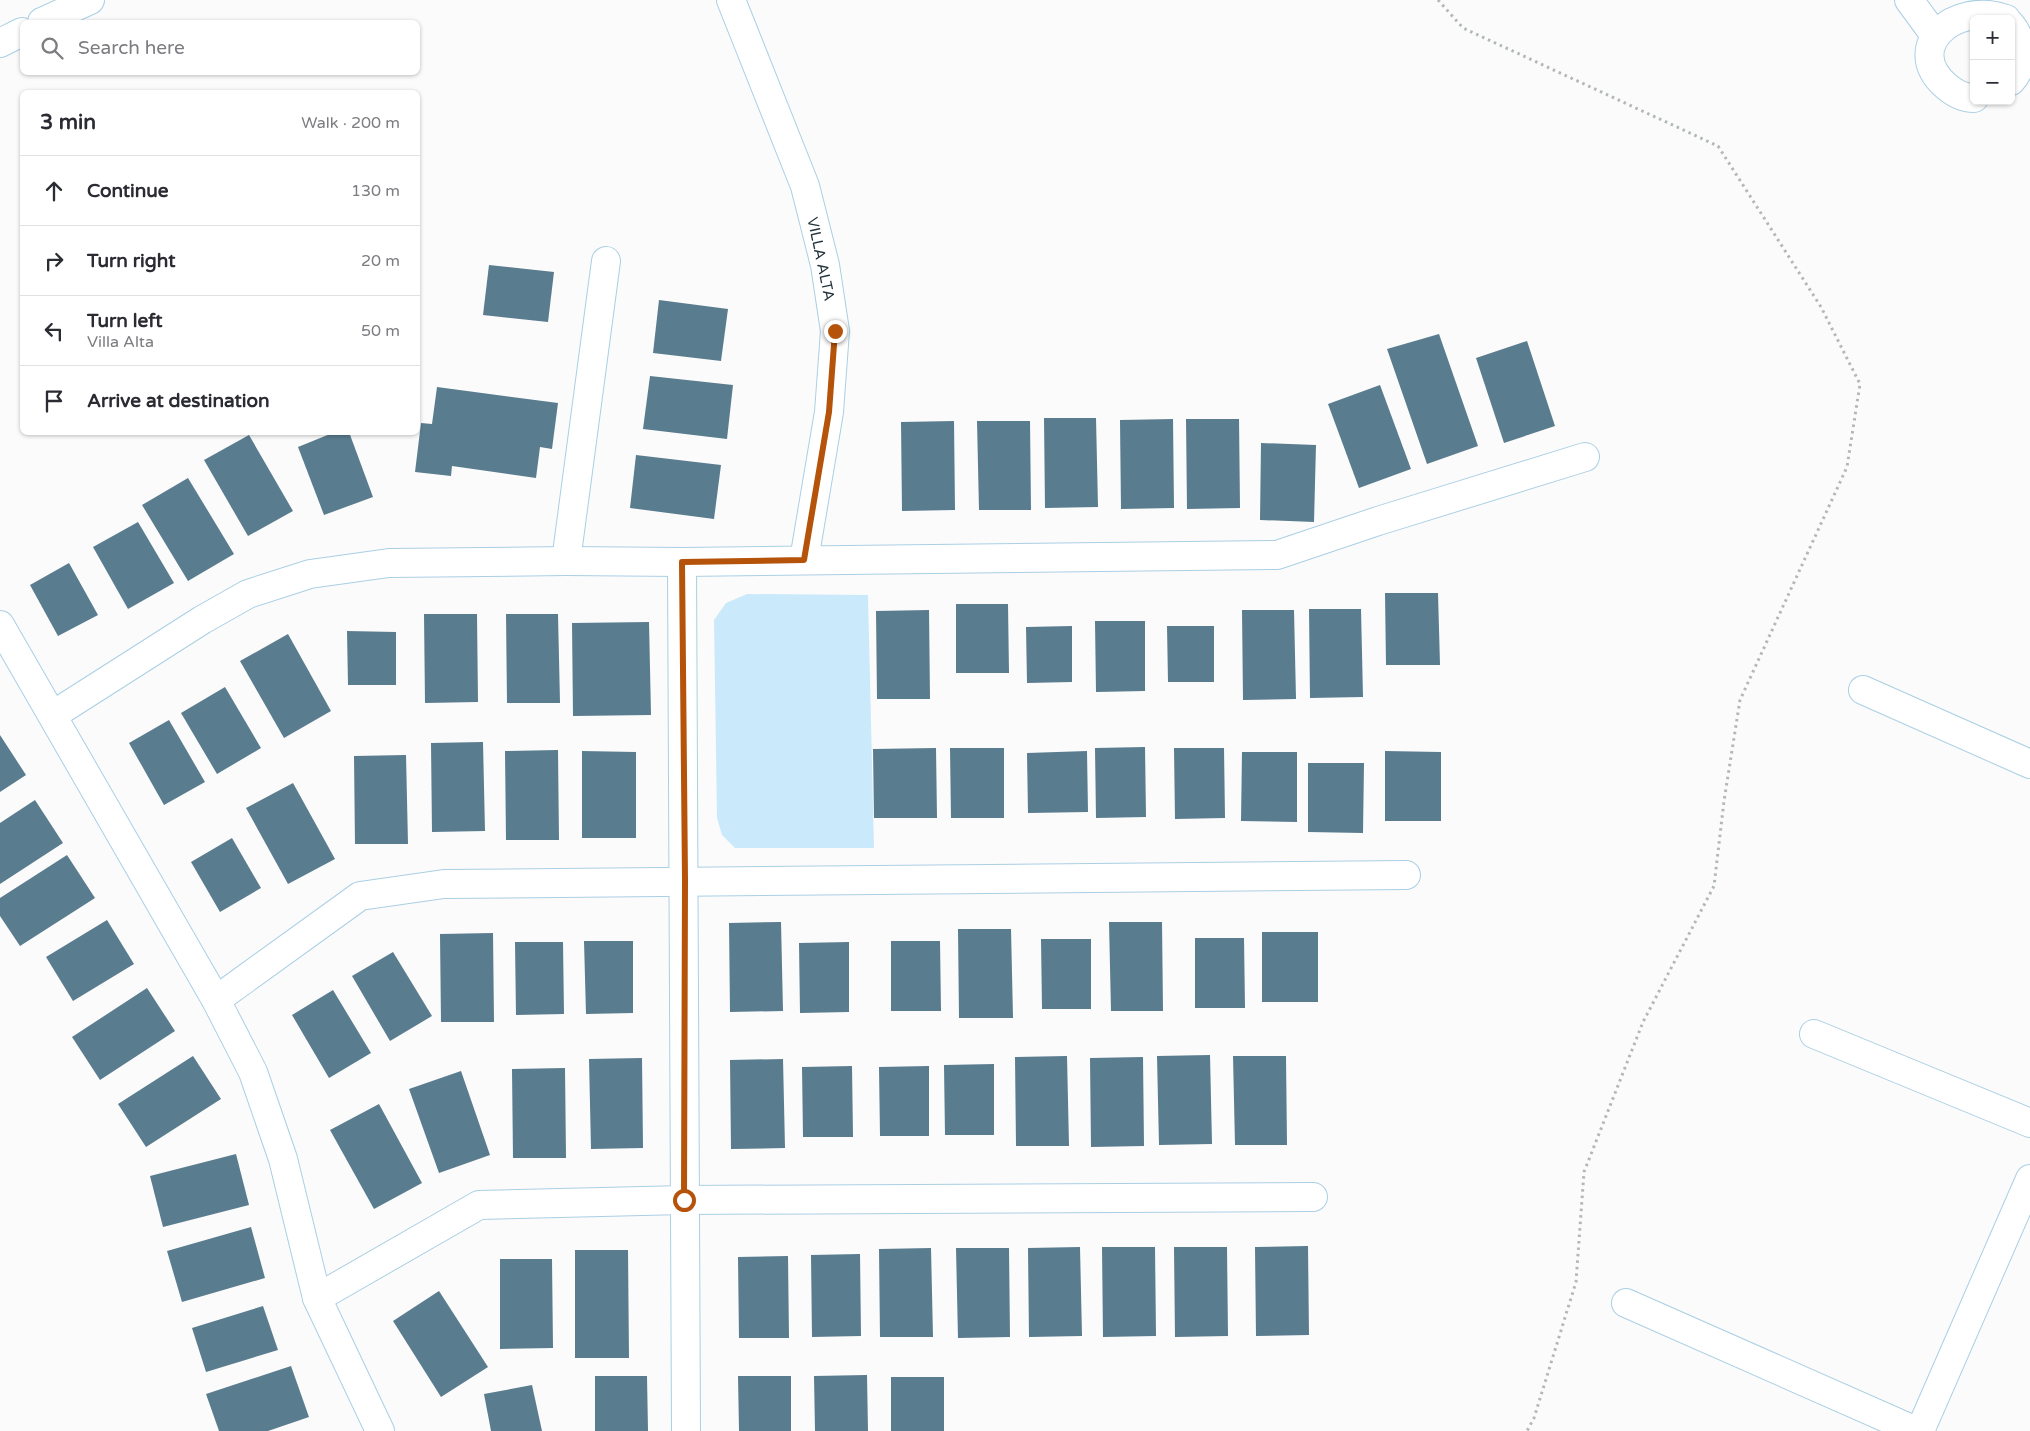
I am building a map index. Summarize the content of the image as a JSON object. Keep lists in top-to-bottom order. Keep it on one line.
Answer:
{"streets":{"street":["VILLA ALTA"]},"page":{"map_buttons":["+","−"],"search":"Search here","heading":["3 min","Walk · 200 m"],"list":[["Continue","130 m"],["Turn right","20 m"],["Turn left","Villa Alta","50 m"],"Arrive at destination"]}}
